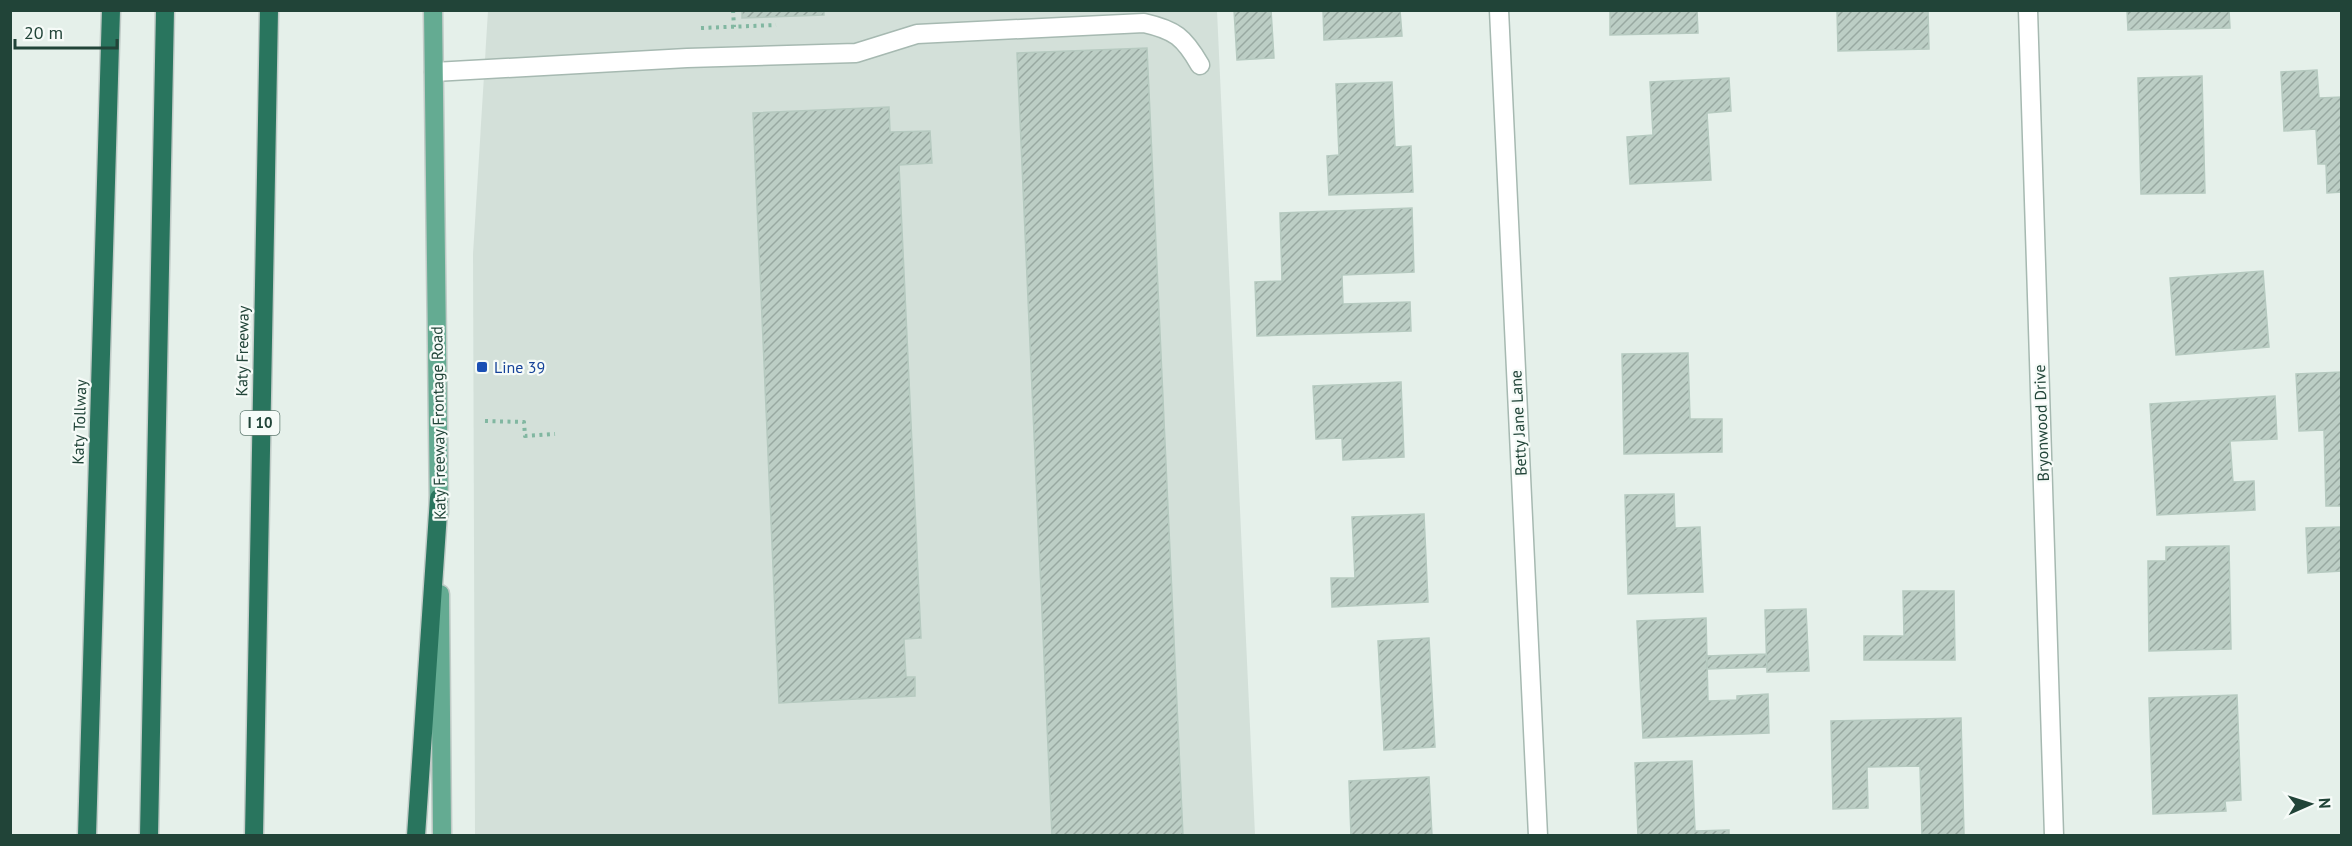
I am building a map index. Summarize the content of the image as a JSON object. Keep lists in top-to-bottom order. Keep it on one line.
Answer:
{"streets":{"highway":["Katy Freeway","Katy Tollway","I 10"],"main road":["Katy Freeway Frontage Road"],"street":["Betty Jane Lane","Bryonwood Drive"]},"places":{"transit":["Line 39"]},"scale_bar":"20 m","north":"right"}
